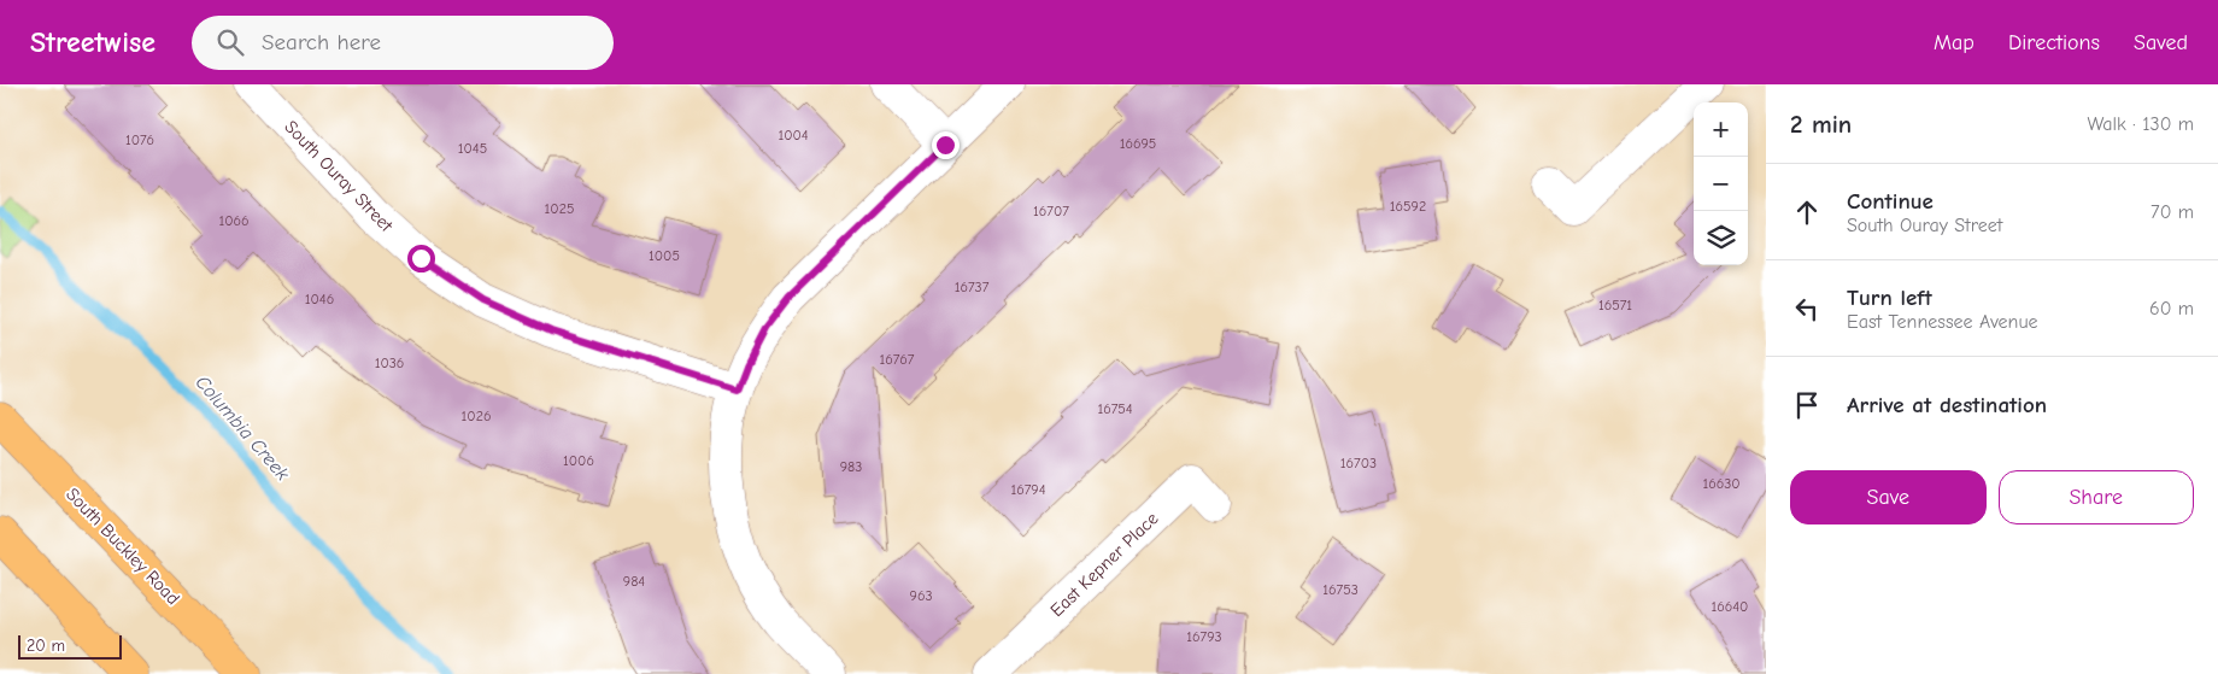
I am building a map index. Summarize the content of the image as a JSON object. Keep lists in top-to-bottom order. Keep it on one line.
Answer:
{"streets":{"main road":["South Buckley Road"],"street":["South Ouray Street","East Kepner Place"]},"water":["Columbia Creek"],"house_numbers":["1004","1076","16695","1045","16592","1025","16707","1066","1005","16737","1046","16571","16767","1036","16754","1026","1006","16703","983","16630","16794","984","16753","963","16640","16793"],"scale_bar":"20 m","page":{"header":"Streetwise","search":"Search here","nav":["Map","Directions","Saved"],"heading":["2 min","Walk · 130 m"],"map_buttons":["+","−"],"list":[["Continue","South Ouray Street","70 m"],["Turn left","East Tennessee Avenue","60 m"],"Arrive at destination"],"buttons":["Save","Share"],"scale":"20 m"}}
